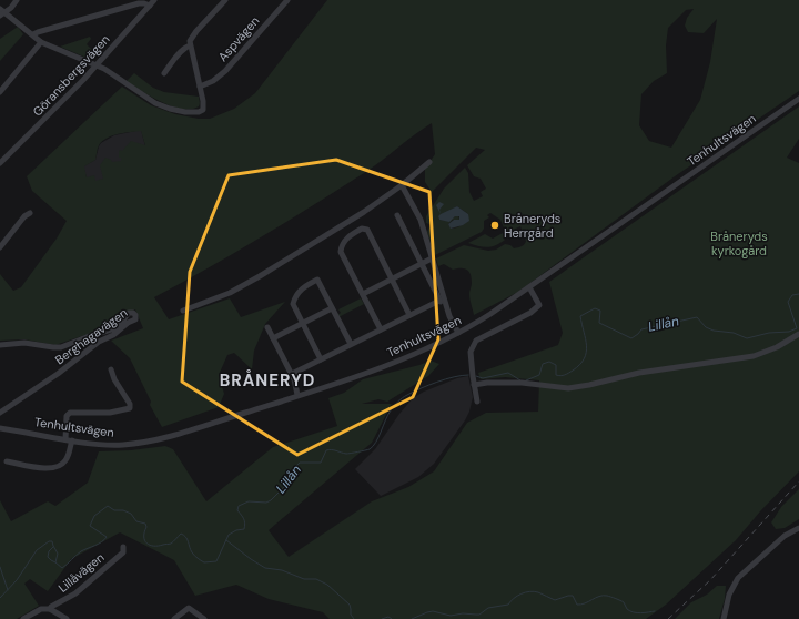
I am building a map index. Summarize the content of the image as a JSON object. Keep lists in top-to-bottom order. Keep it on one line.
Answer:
{"streets":{"street":["Aspvägen","Göransbergsvägen","Tenhultsvägen","Berghagavägen","Lillåvägen"]},"districts":["BRÅNERYD"],"water":["Lillån"],"parks":["Bråneryds kyrkogård"],"places":["Bråneryds Herrgård"]}
